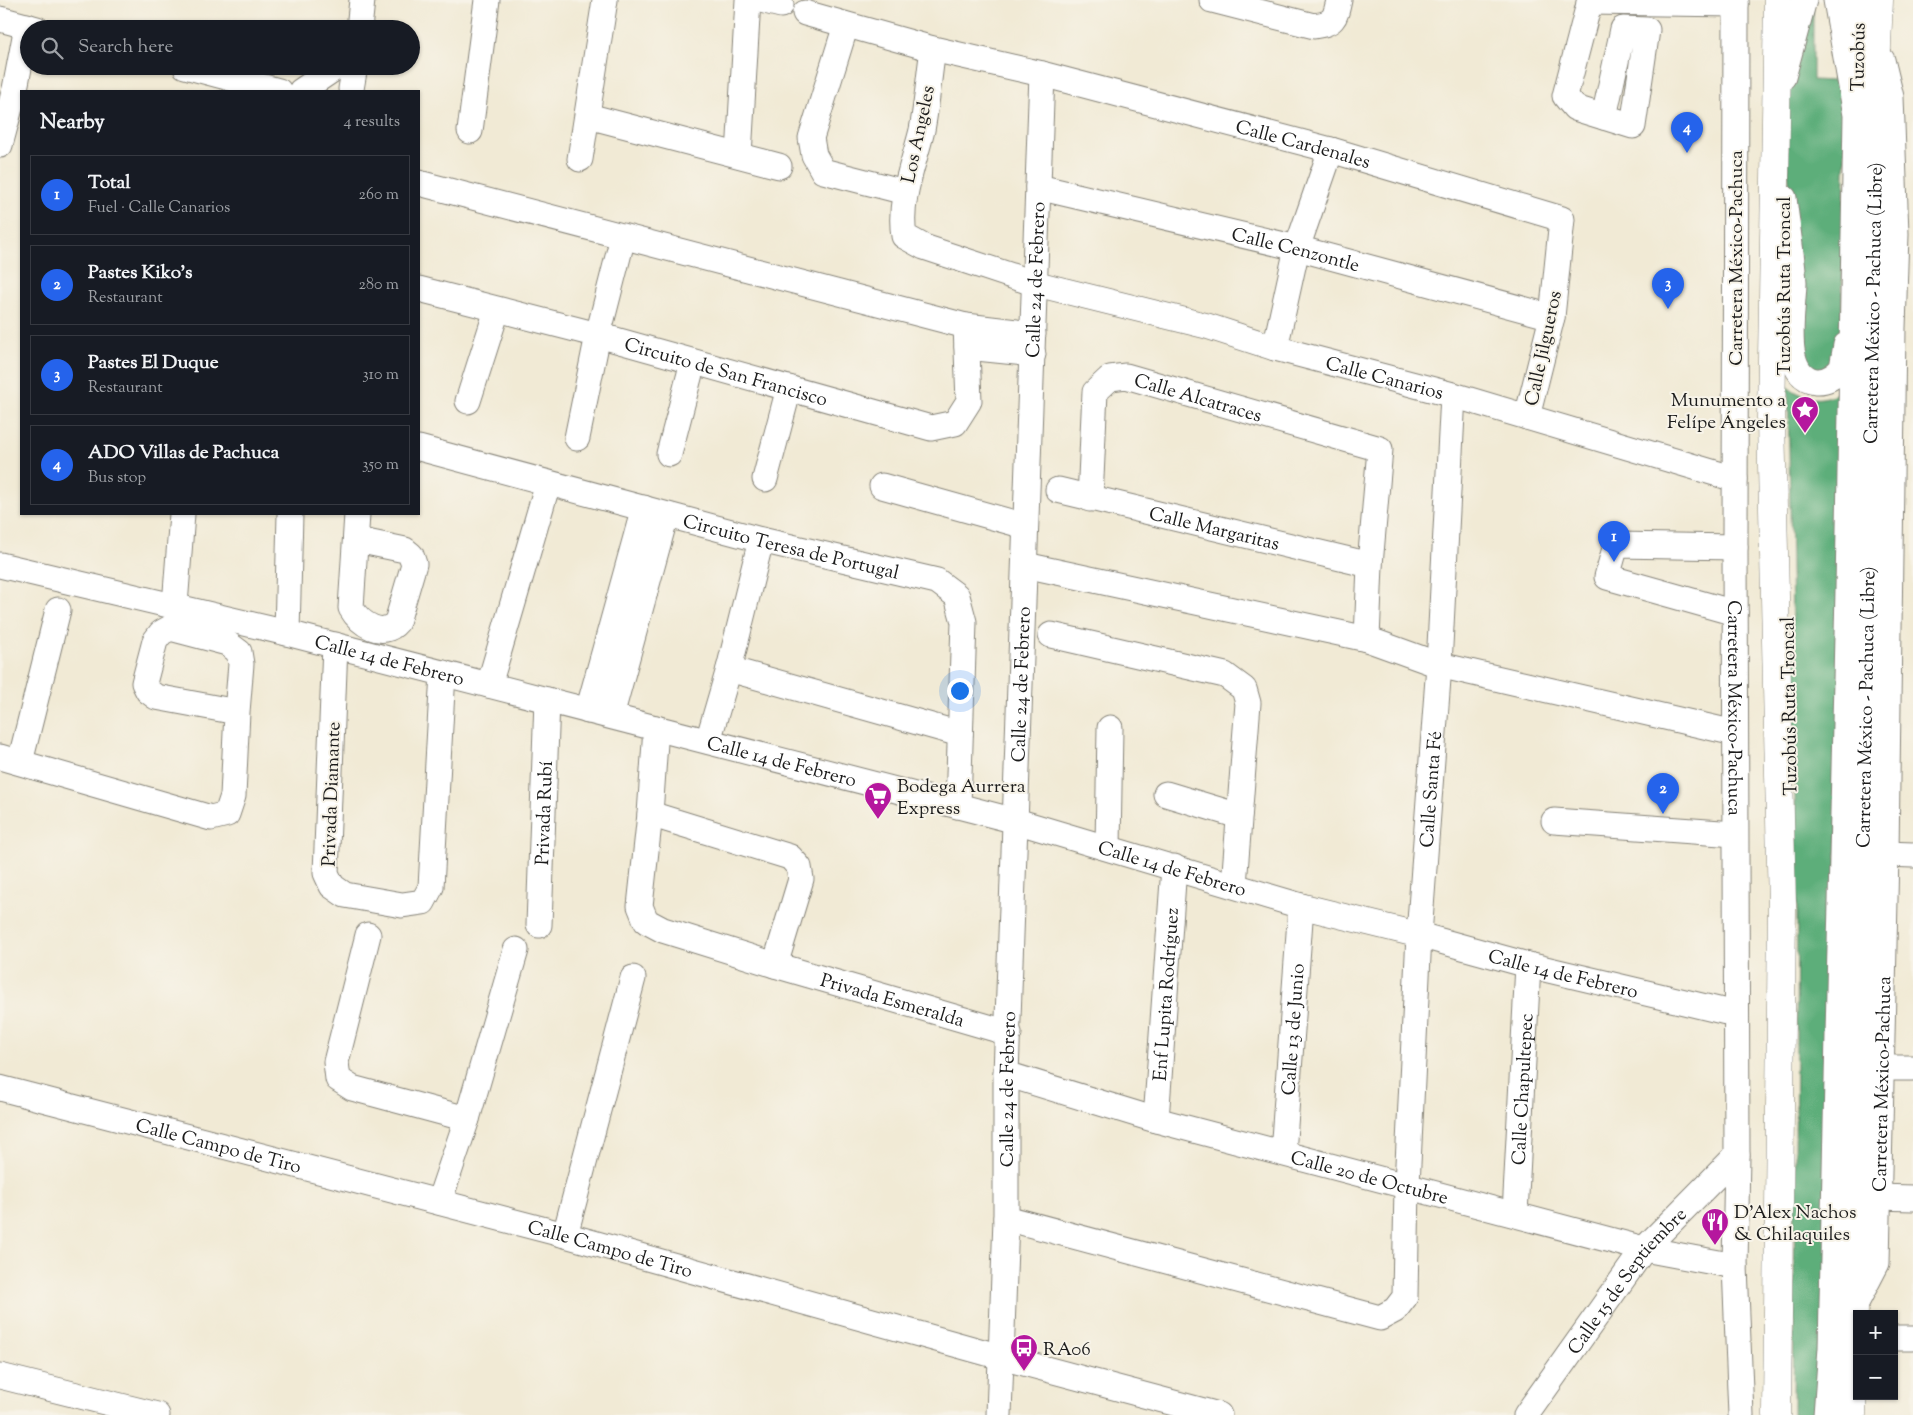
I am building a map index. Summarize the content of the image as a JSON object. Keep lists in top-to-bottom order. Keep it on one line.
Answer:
{"streets":{"highway":["Carretera México - Pachuca (Libre)"],"street":["Tuzobús","Los Angeles","Calle Cardenales","Calle Cenzontle","Carretera México-Pachuca","Calle 24 de Febrero","Tuzobús Ruta Troncal","Calle Jilgueros","Circuito de San Francisco","Calle Canarios","Calle Alcatraces","Calle Margaritas","Circuito Teresa de Portugal","Calle 14 de Febrero","Calle Santa Fé","Privada Diamante","Privada Rubí","Enf Lupita Rodríguez","Privada Esmeralda","Calle 13 de Junio","Calle Chapultepec","Calle Campo de Tiro","Calle 20 de Octubre","Calle 15 de Septiembre"]},"crossings":[["Tuzobús","Carretera México - Pachuca (Libre)"],["Los Angeles","Calle Canarios"],["Calle Cardenales","Calle 24 de Febrero"],["Calle Cardenales","Calle Jilgueros"],["Calle Cenzontle","Calle 24 de Febrero"],["Calle Cenzontle","Calle Jilgueros"],["Carretera México-Pachuca","Carretera México - Pachuca (Libre)"],["Carretera México-Pachuca","Calle Canarios"],["Carretera México-Pachuca","Calle 14 de Febrero"],["Carretera México-Pachuca","Calle 20 de Octubre"],["Carretera México-Pachuca","Calle 15 de Septiembre"],["Calle 24 de Febrero","Calle Canarios"],["Calle 24 de Febrero","Calle 14 de Febrero"],["Calle 24 de Febrero","Calle Santa Fé"],["Calle 24 de Febrero","Privada Esmeralda"],["Calle 24 de Febrero","Calle Campo de Tiro"],["Calle 24 de Febrero","Calle 20 de Octubre"],["Calle Jilgueros","Calle Canarios"],["Calle Canarios","Calle Santa Fé"],["Calle Alcatraces","Calle Margaritas"],["Circuito Teresa de Portugal","Calle 14 de Febrero"],["Calle 14 de Febrero","Calle Santa Fé"],["Calle 14 de Febrero","Privada Diamante"],["Calle 14 de Febrero","Privada Rubí"],["Calle 14 de Febrero","Enf Lupita Rodríguez"],["Calle 14 de Febrero","Privada Esmeralda"],["Calle 14 de Febrero","Calle 13 de Junio"],["Calle 14 de Febrero","Calle Chapultepec"],["Calle Santa Fé","Calle 20 de Octubre"],["Enf Lupita Rodríguez","Calle 20 de Octubre"],["Calle 13 de Junio","Calle 20 de Octubre"],["Calle Chapultepec","Calle 20 de Octubre"],["Calle 20 de Octubre","Calle 15 de Septiembre"]],"places":{"place":["Munumento a Felípe Ángeles"],"supermarket":["Bodega Aurrera Express"],"restaurant":["D'Alex Nachos & Chilaquiles"],"bus stop":["RA06"]},"page":{"search":"Search here","heading":["Nearby","4 results"],"pins":["4","3","1","2"],"list":[{"mark":"1","name":"Total","note":"Fuel · Calle Canarios","value":"260 m"},{"mark":"2","name":"Pastes Kiko's","note":"Restaurant","value":"280 m"},{"mark":"3","name":"Pastes El Duque","note":"Restaurant","value":"310 m"},{"mark":"4","name":"ADO Villas de Pachuca","note":"Bus stop","value":"350 m"}],"map_buttons":["+","−"]}}
